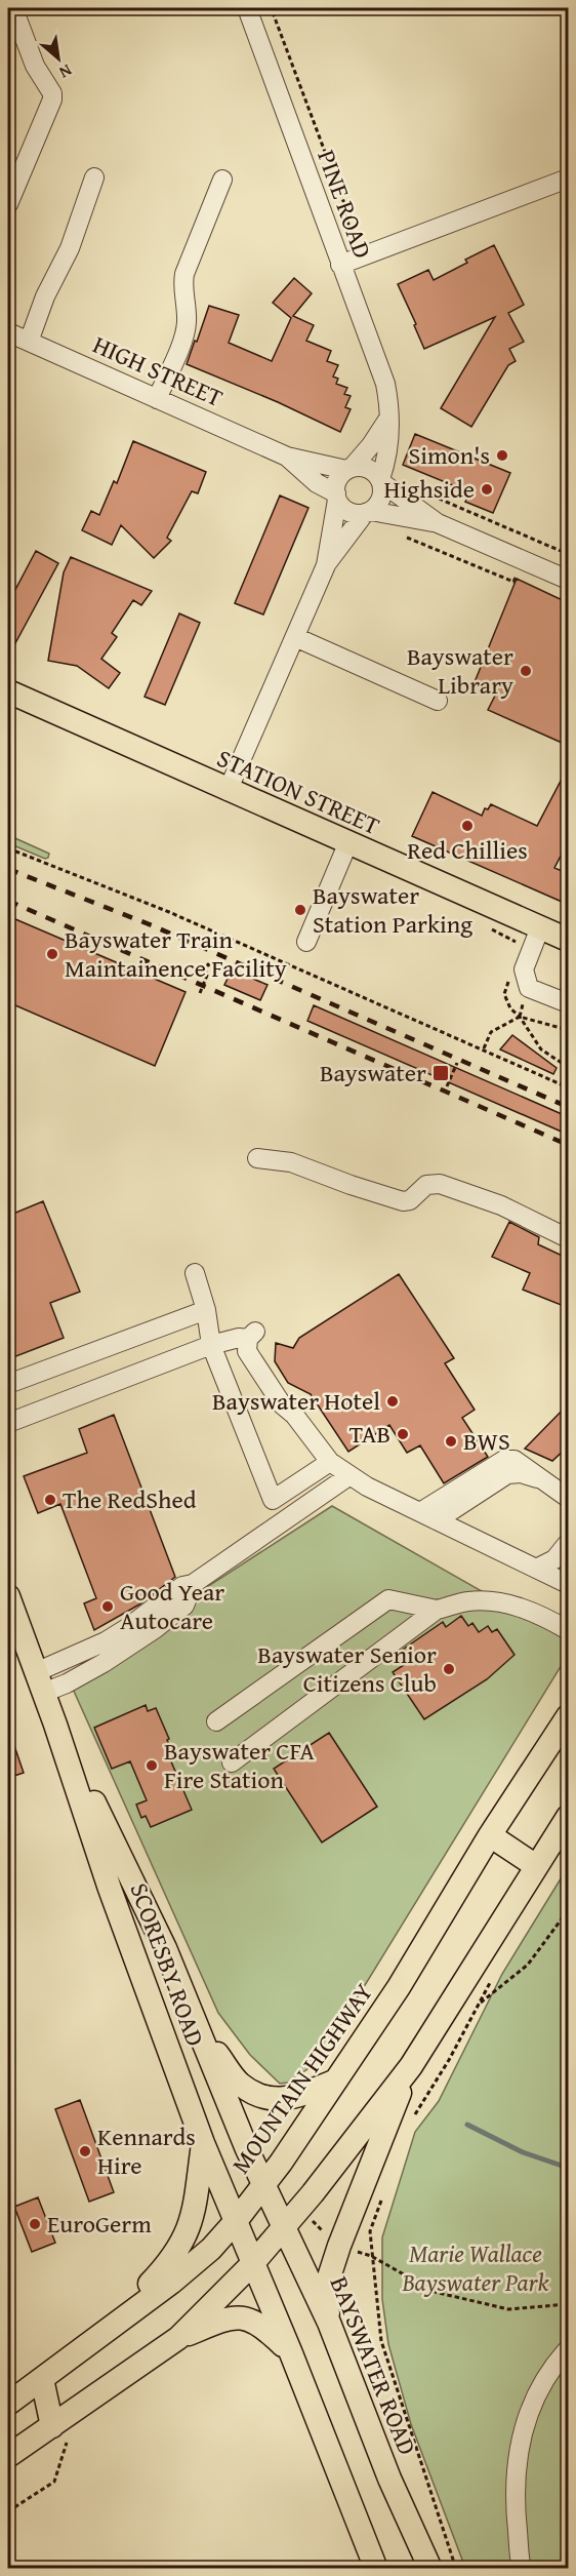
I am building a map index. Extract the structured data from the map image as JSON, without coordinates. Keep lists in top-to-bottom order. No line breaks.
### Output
{"streets":{"main road":["STATION STREET","SCORESBY ROAD","MOUNTAIN HIGHWAY","BAYSWATER ROAD"],"street":["PINE ROAD","HIGH STREET"]},"crossings":[["PINE ROAD","HIGH STREET"],["SCORESBY ROAD","MOUNTAIN HIGHWAY"],["SCORESBY ROAD","BAYSWATER ROAD"],["MOUNTAIN HIGHWAY","BAYSWATER ROAD"]],"parks":["Marie Wallace Bayswater Park"],"places":{"other":["Simon's","Highside","Bayswater Library","Red Chillies","Bayswater Station Parking","Bayswater Train Maintainence Facility","Bayswater Hotel","TAB","BWS","The RedShed","Good Year Autocare","Bayswater Senior Citizens Club","Bayswater CFA Fire Station","Kennards Hire","EuroGerm"],"transit":["Bayswater"]},"north":"bottom right"}
